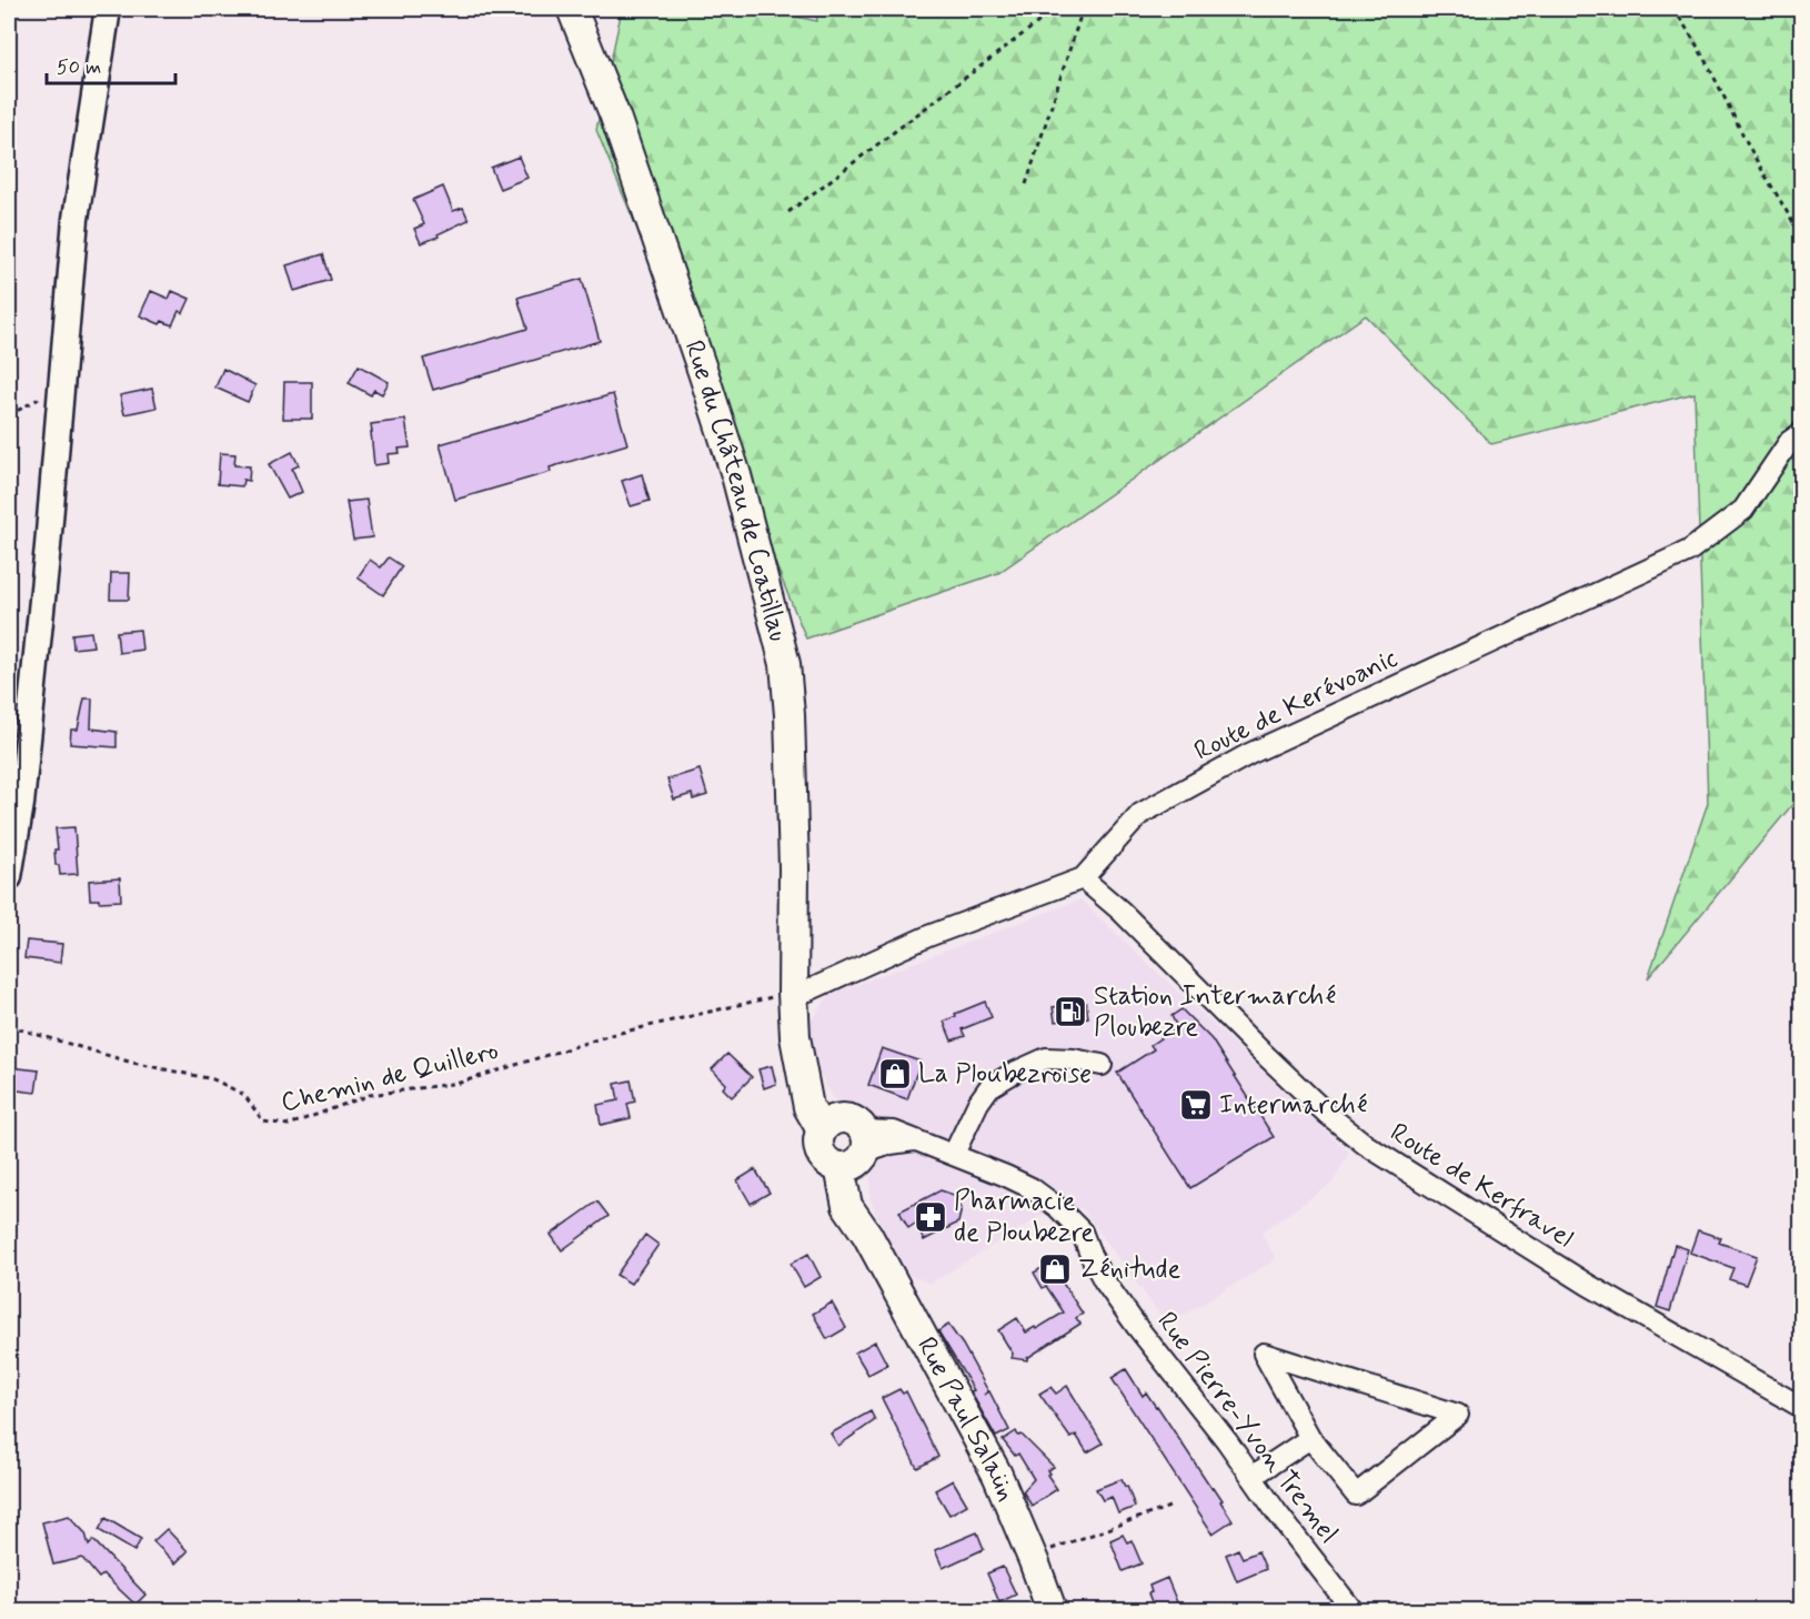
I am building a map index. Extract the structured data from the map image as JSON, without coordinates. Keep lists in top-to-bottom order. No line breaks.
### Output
{"streets":{"main road":["Rue du Château de Coatillau","Rue Paul Salaün"],"street":["Route de Kerévoanic","Route de Kerfravel","Rue Pierre-Yvon Tremel"],"path":["Chemin de Quillero"]},"crossings":[["Rue du Château de Coatillau","Route de Kerévoanic"],["Rue du Château de Coatillau","Chemin de Quillero"],["Route de Kerévoanic","Chemin de Quillero"],["Route de Kerévoanic","Route de Kerfravel"],["Rue Paul Salaün","Rue Pierre-Yvon Tremel"]],"places":{"fuel station":["Station Intermarché Ploubezre"],"shop":["La Ploubezroise","Zénitude"],"supermarket":["Intermarché"],"pharmacy":["Pharmacie de Ploubezre"]},"scale_bar":"50 m"}
